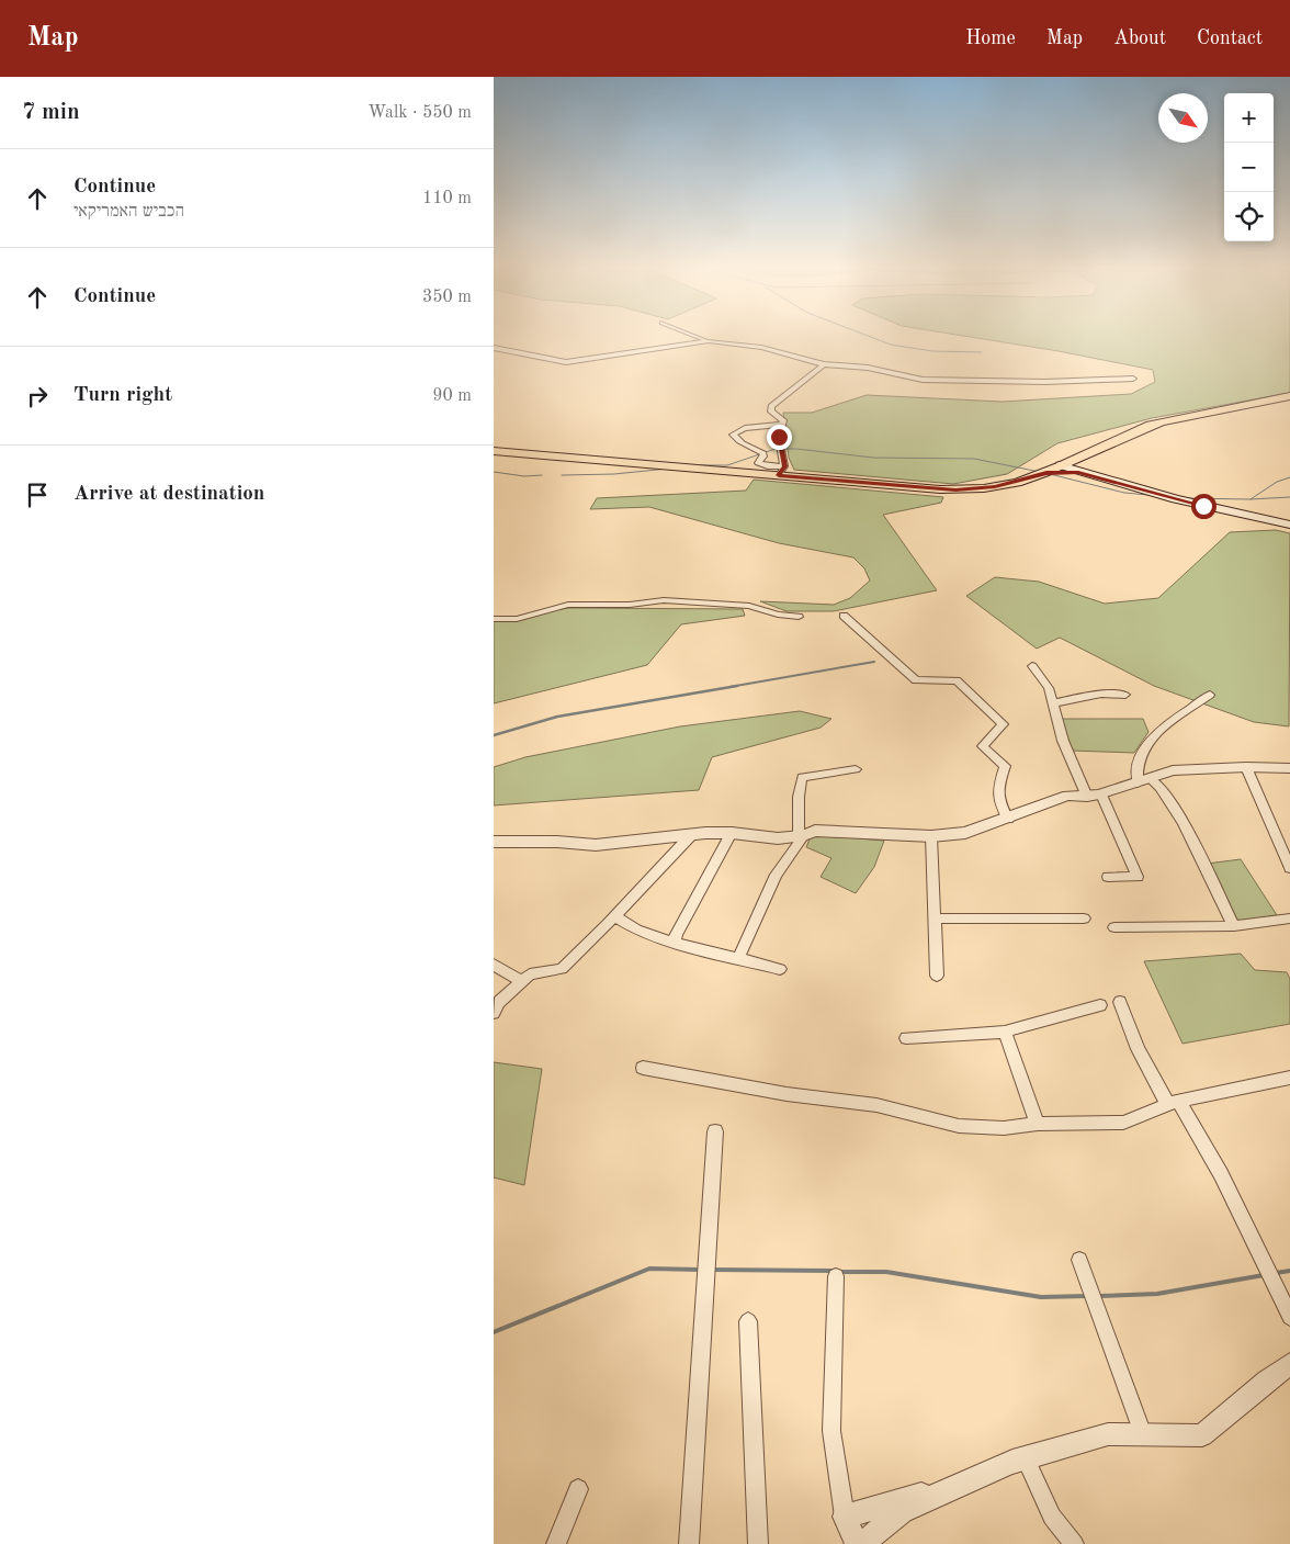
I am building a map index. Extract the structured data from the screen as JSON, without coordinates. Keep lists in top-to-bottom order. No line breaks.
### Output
{"north":"bottom right","page":{"header":"Map","nav":["Home","Map","About","Contact"],"heading":["7 min","Walk · 550 m"],"map_buttons":["+","−"],"list":[["Continue","הכביש האמריקאי","110 m"],["Continue","350 m"],["Turn right","90 m"],"Arrive at destination"]}}
